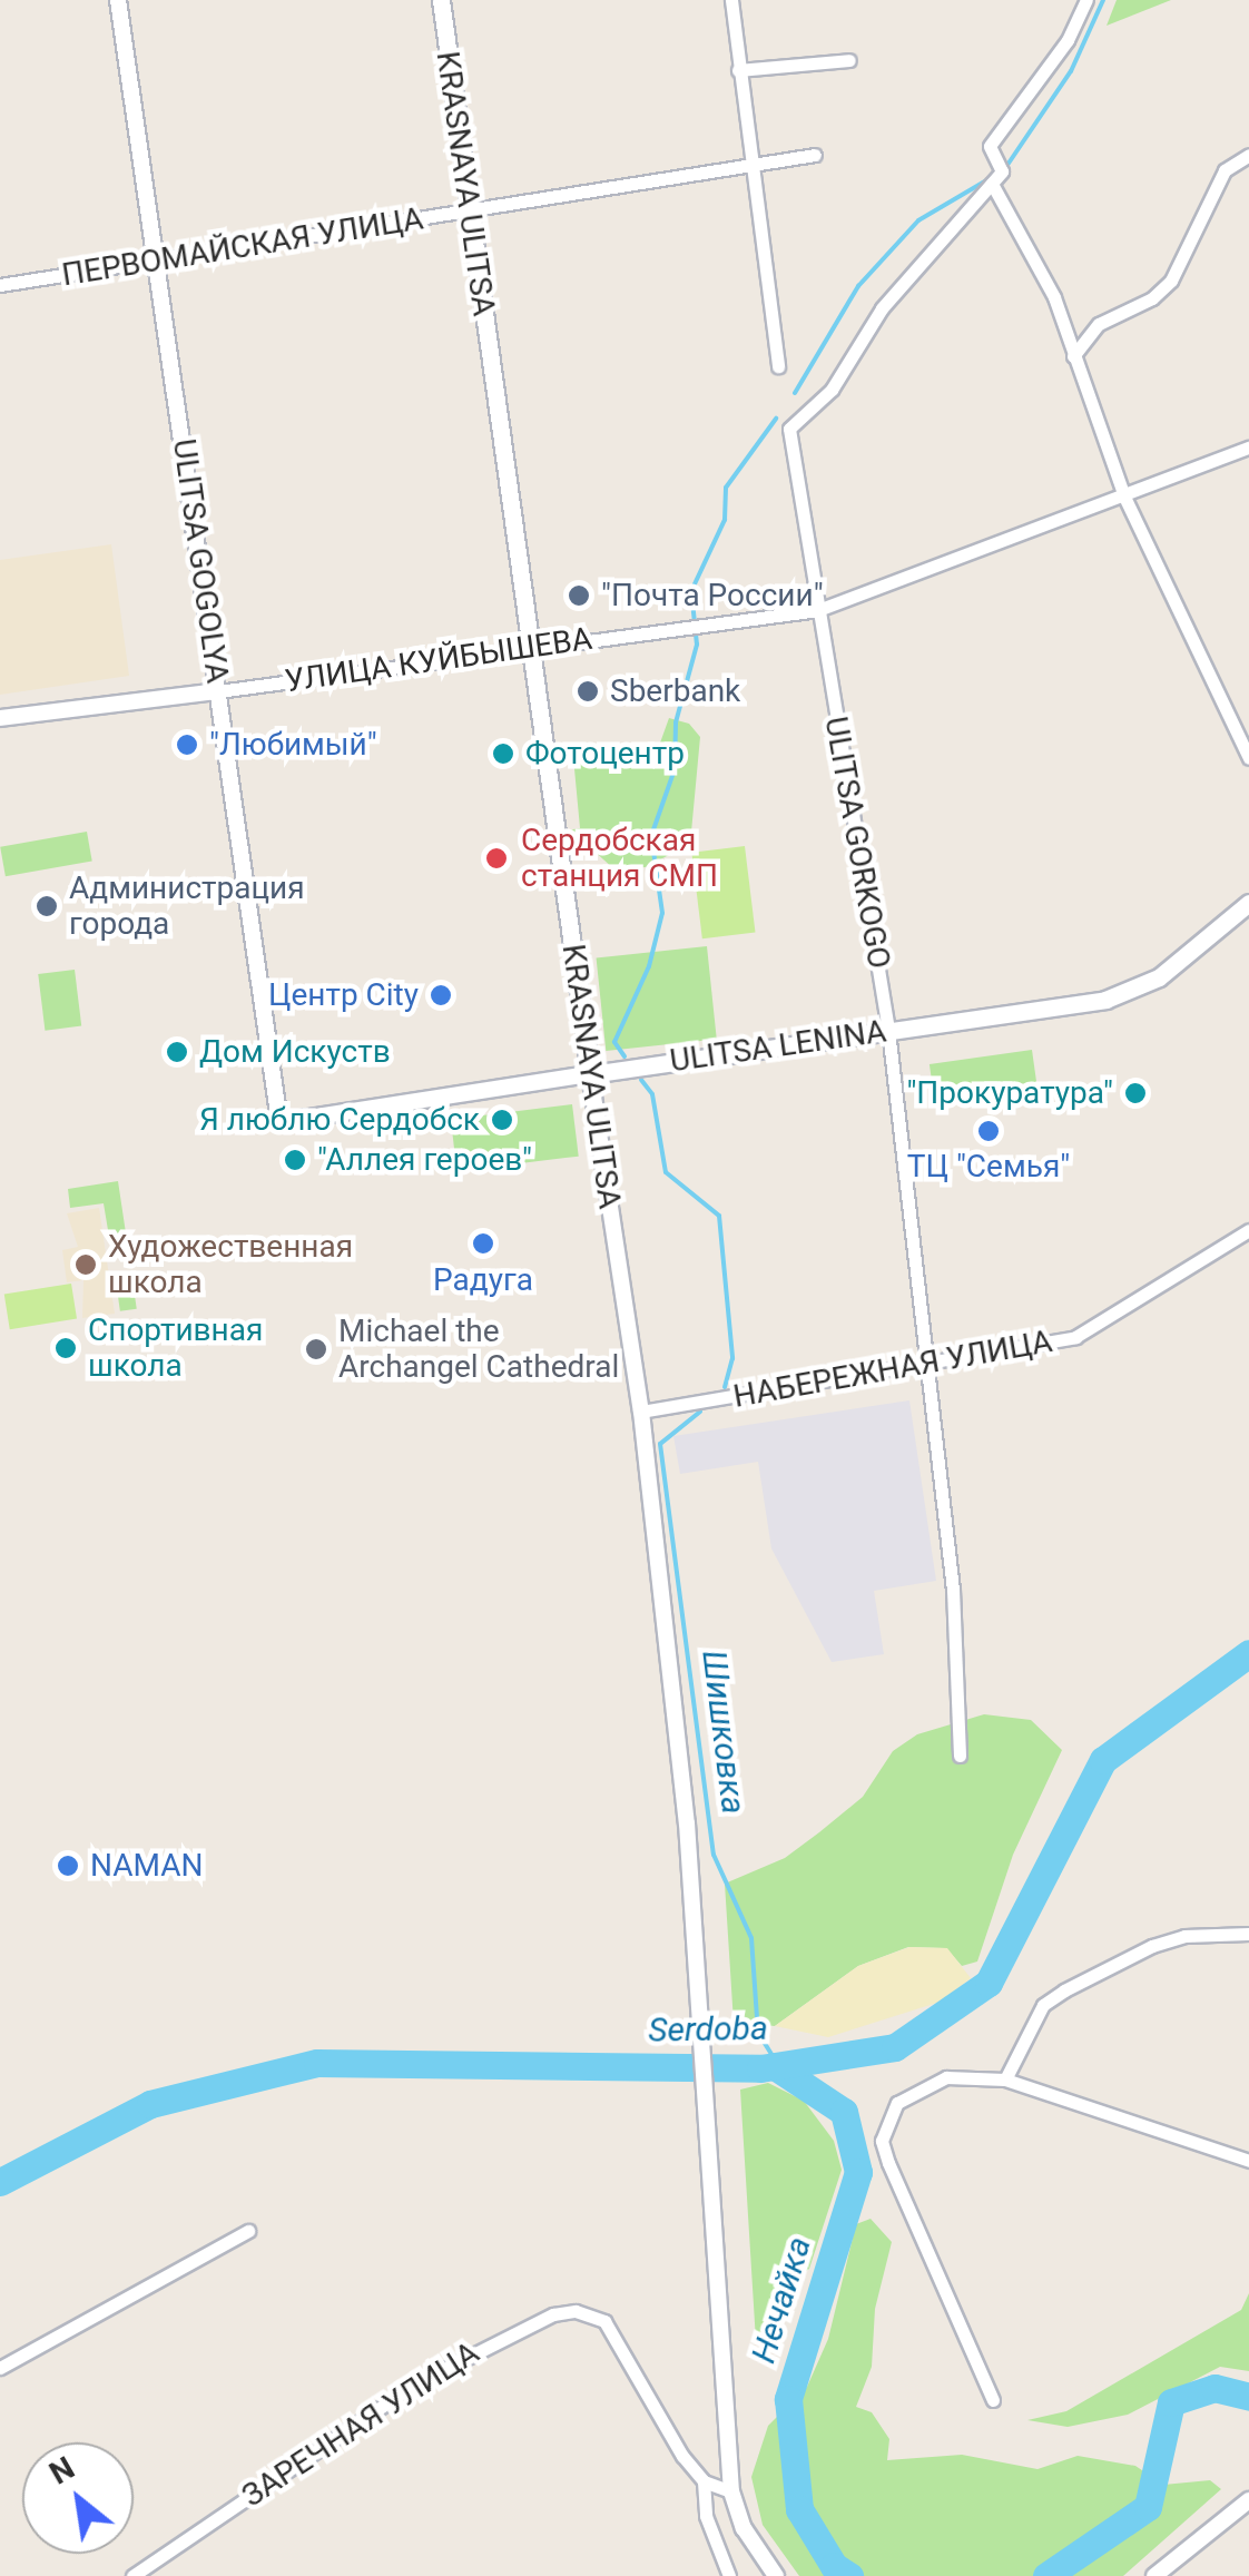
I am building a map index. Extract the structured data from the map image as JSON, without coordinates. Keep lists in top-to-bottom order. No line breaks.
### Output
{"streets":{"main road":["KRASNAYA ULITSA","ULITSA LENINA"],"street":["ПЕРВОМАЙСКАЯ УЛИЦА","ULITSA GOGOLYA","УЛИЦА КУЙБЫШЕВА","ULITSA GORKOGO","НАБЕРЕЖНАЯ УЛИЦА","ЗАРЕЧНАЯ УЛИЦА"]},"crossings":[["KRASNAYA ULITSA","ПЕРВОМАЙСКАЯ УЛИЦА"],["KRASNAYA ULITSA","УЛИЦА КУЙБЫШЕВА"],["KRASNAYA ULITSA","ULITSA LENINA"],["KRASNAYA ULITSA","НАБЕРЕЖНАЯ УЛИЦА"],["ПЕРВОМАЙСКАЯ УЛИЦА","ULITSA GOGOLYA"],["ULITSA GOGOLYA","УЛИЦА КУЙБЫШЕВА"],["ULITSA GOGOLYA","ULITSA LENINA"],["УЛИЦА КУЙБЫШЕВА","ULITSA GORKOGO"],["ULITSA GORKOGO","ULITSA LENINA"],["ULITSA GORKOGO","НАБЕРЕЖНАЯ УЛИЦА"]],"water":["Шишковка","Serdoba","Нечайка"],"places":["\"Почта России\"","Sberbank","\"Любимый\"","Фотоцентр","Сердобская станция СМП","Администрация города","Центр City","Дом Искуств","\"Прокуратура\"","Я люблю Сердобск","ТЦ \"Семья\"","\"Аллея героев\"","Радуга","Художественная школа","Спортивная школа","Michael the Archangel Cathedral","NAMAN"],"north":"top left"}
